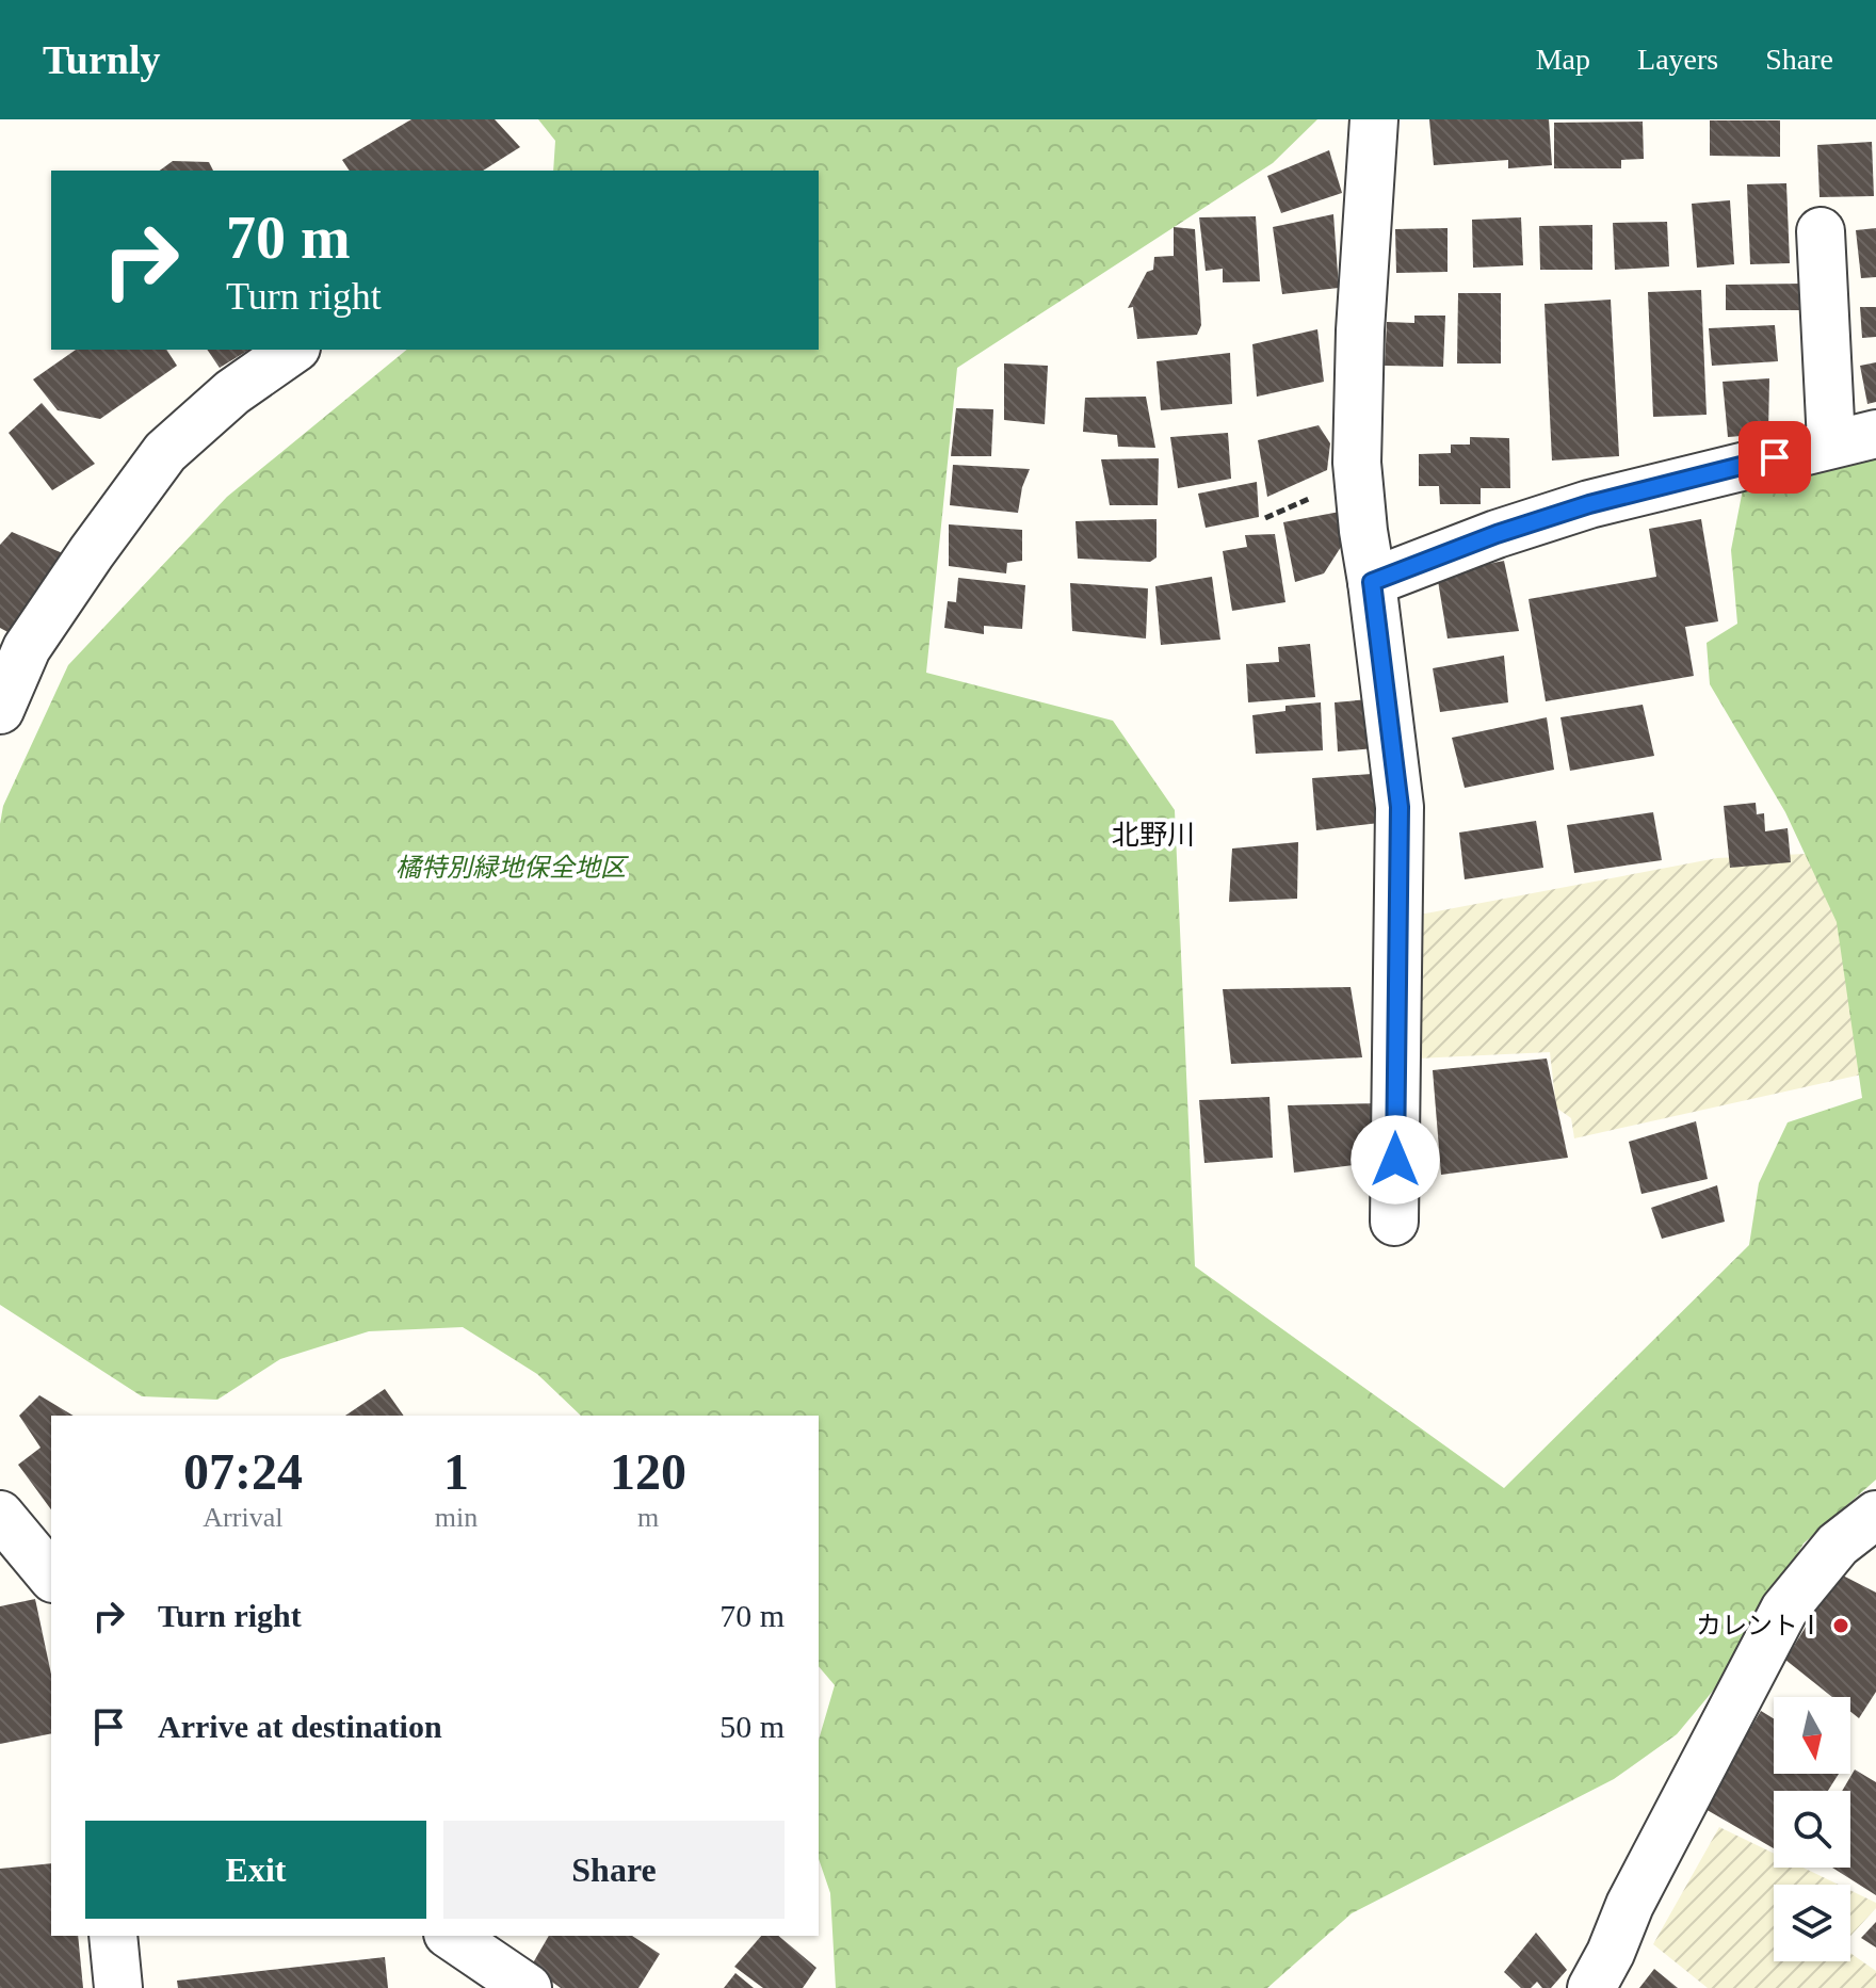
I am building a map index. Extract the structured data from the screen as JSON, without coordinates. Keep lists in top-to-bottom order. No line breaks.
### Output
{"districts":["北野川"],"parks":["橘特別緑地保全地区"],"places":["カレントⅠ"],"north":"bottom","page":{"header":"Turnly","nav":["Map","Layers","Share"],"turn":["70 m","Turn right"],"eta":["07:24","Arrival","1","min","120","m"],"list":[{"name":"Turn right","value":"70 m"},{"name":"Arrive at destination","value":"50 m"}],"buttons":["Exit","Share"]}}
